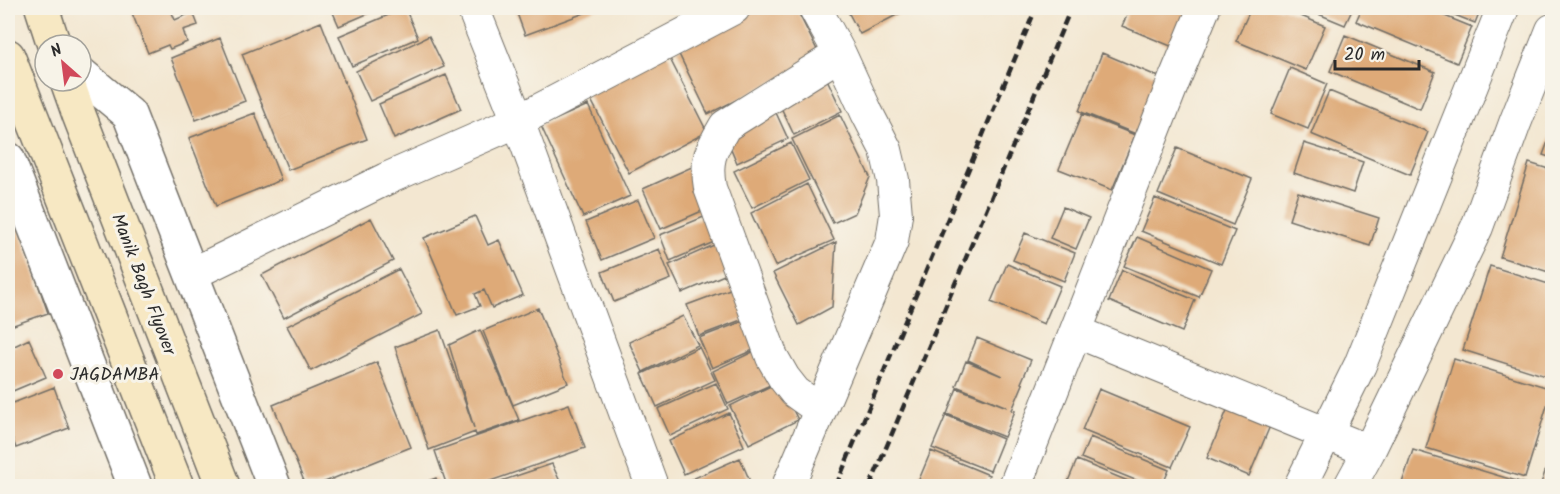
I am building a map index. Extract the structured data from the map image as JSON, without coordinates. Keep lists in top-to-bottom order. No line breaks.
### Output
{"streets":{"main road":["Manik Bagh Flyover"]},"places":["JAGDAMBA"],"scale_bar":"20 m","north":"top left"}
